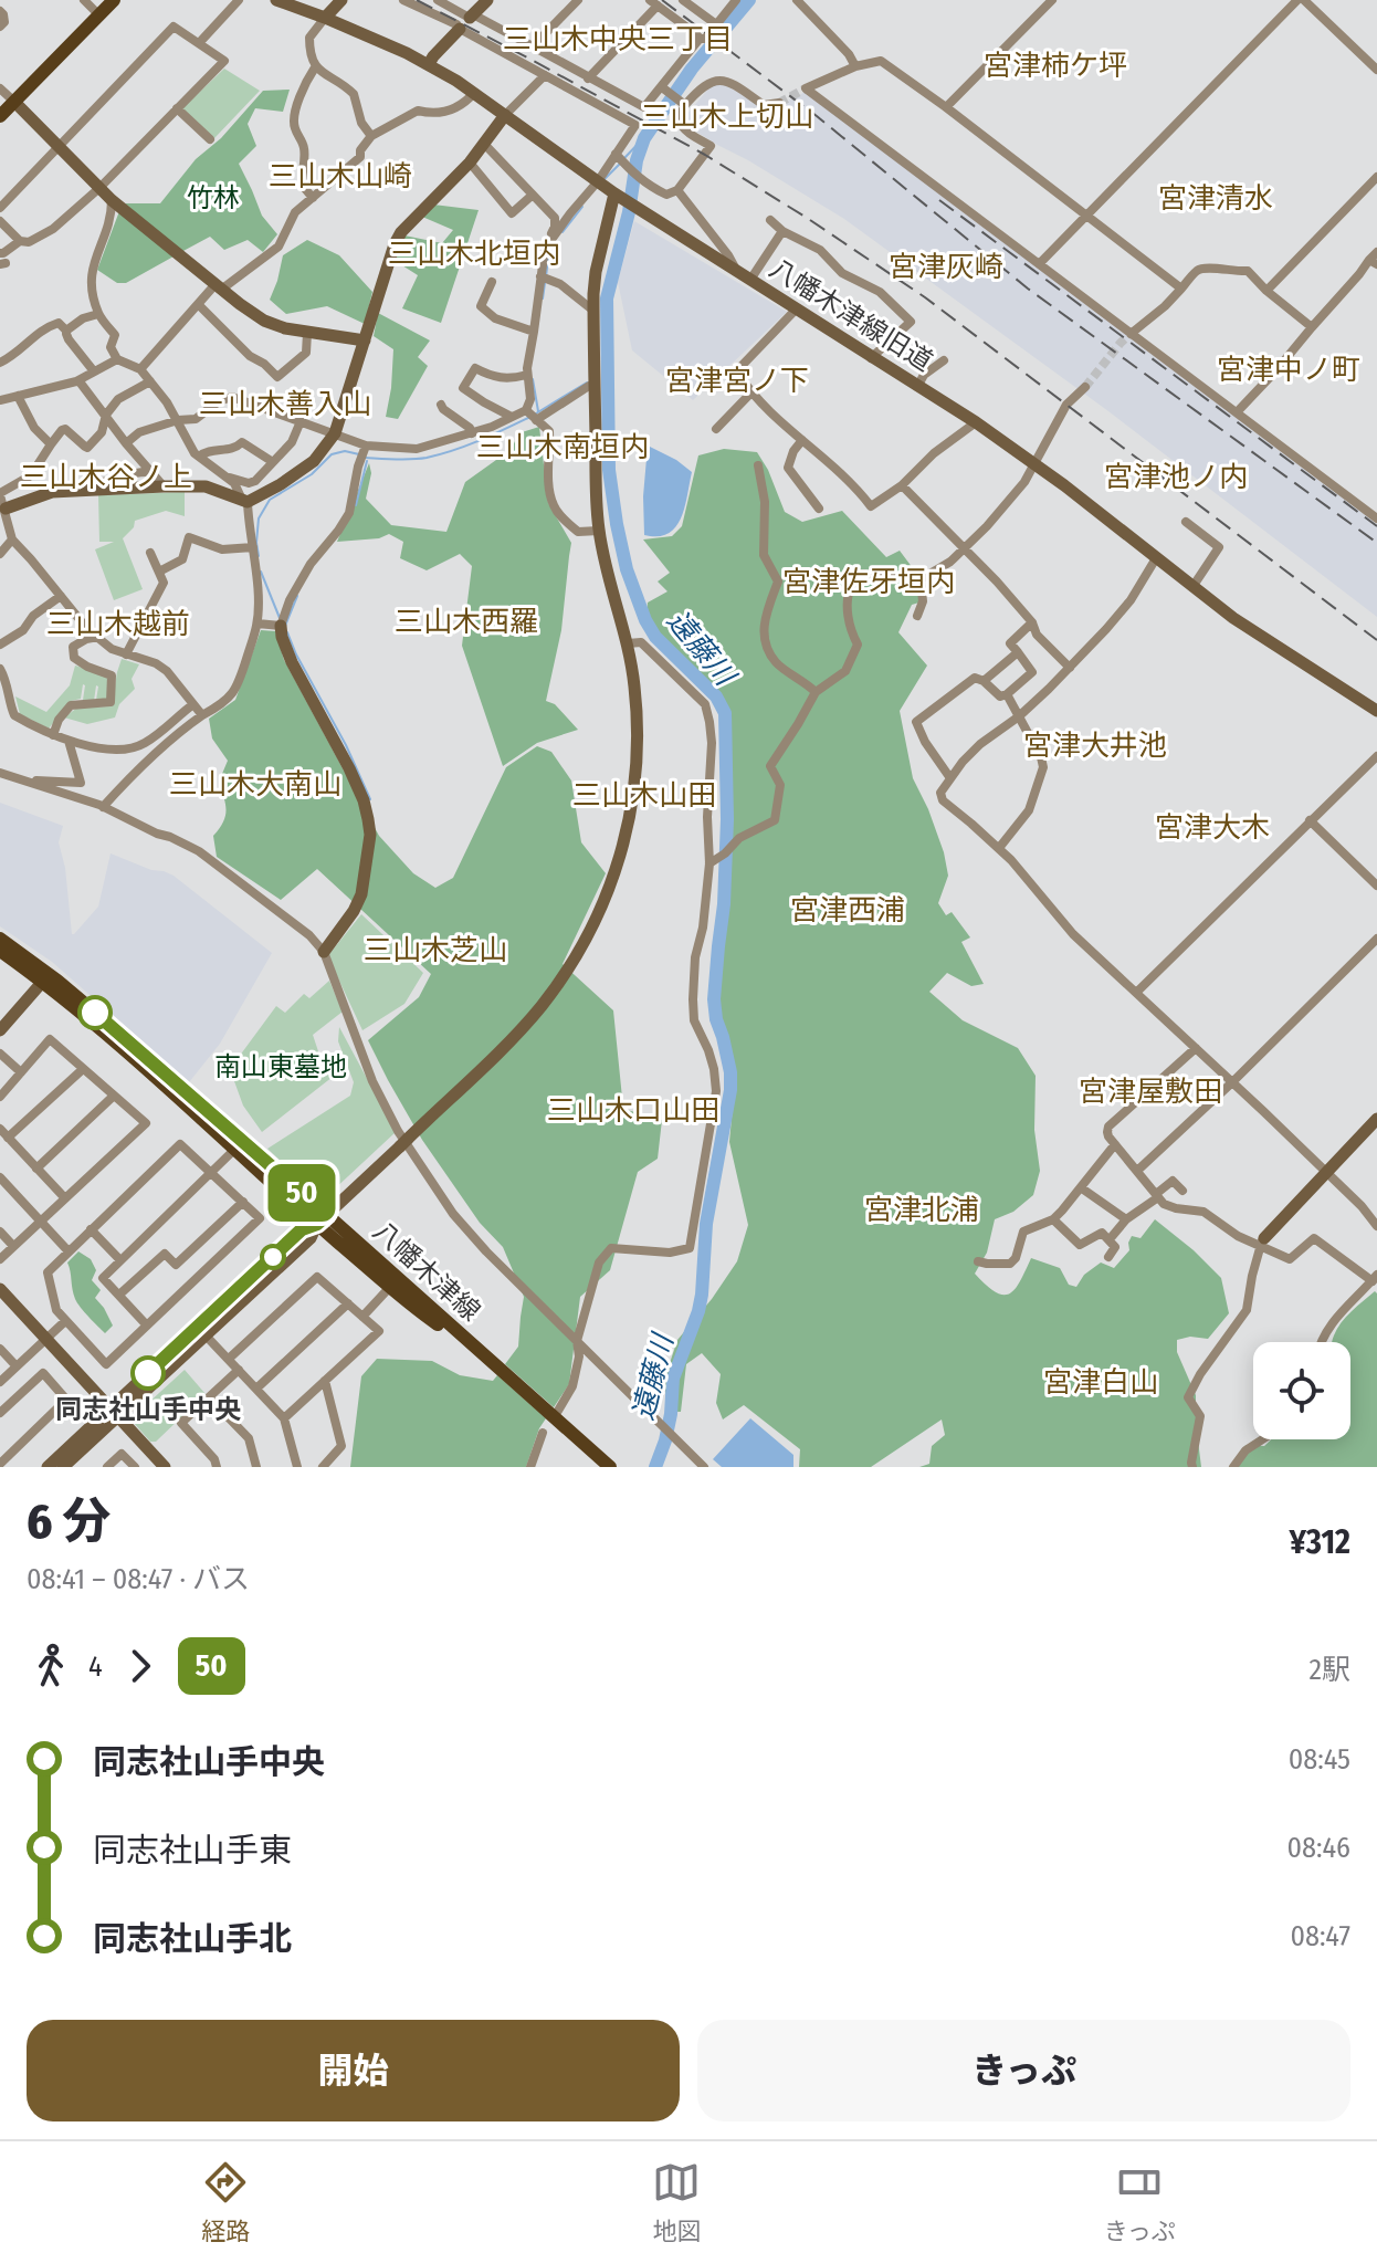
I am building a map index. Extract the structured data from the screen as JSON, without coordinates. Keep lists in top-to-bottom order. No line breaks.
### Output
{"streets":{"main road":["八幡木津線"],"street":["八幡木津線旧道"]},"districts":["三山木中央三丁目","宮津柿ケ坪","三山木上切山","三山木山崎","宮津清水","三山木北垣内","宮津灰崎","宮津中ノ町","宮津宮ノ下","三山木善入山","三山木南垣内","三山木谷ノ上","宮津池ノ内","宮津佐牙垣内","三山木西羅","三山木越前","宮津大井池","三山木大南山","三山木山田","宮津大木","宮津西浦","三山木芝山","宮津屋敷田","三山木口山田","宮津北浦","宮津白山"],"water":["遠藤川"],"parks":["竹林","南山東墓地"],"places":["同志社山手中央"],"lines":["bus line 50"],"page":{"on_map":"50","heading":["6 分","08:41 – 08:47 · バス","¥312"],"legs":["4","50","2駅"],"list":[{"name":"同志社山手中央","value":"08:45"},{"name":"同志社山手東","value":"08:46"},{"name":"同志社山手北","value":"08:47"}],"buttons":["開始","きっぷ"],"tabs":["経路","地図","きっぷ"]}}
